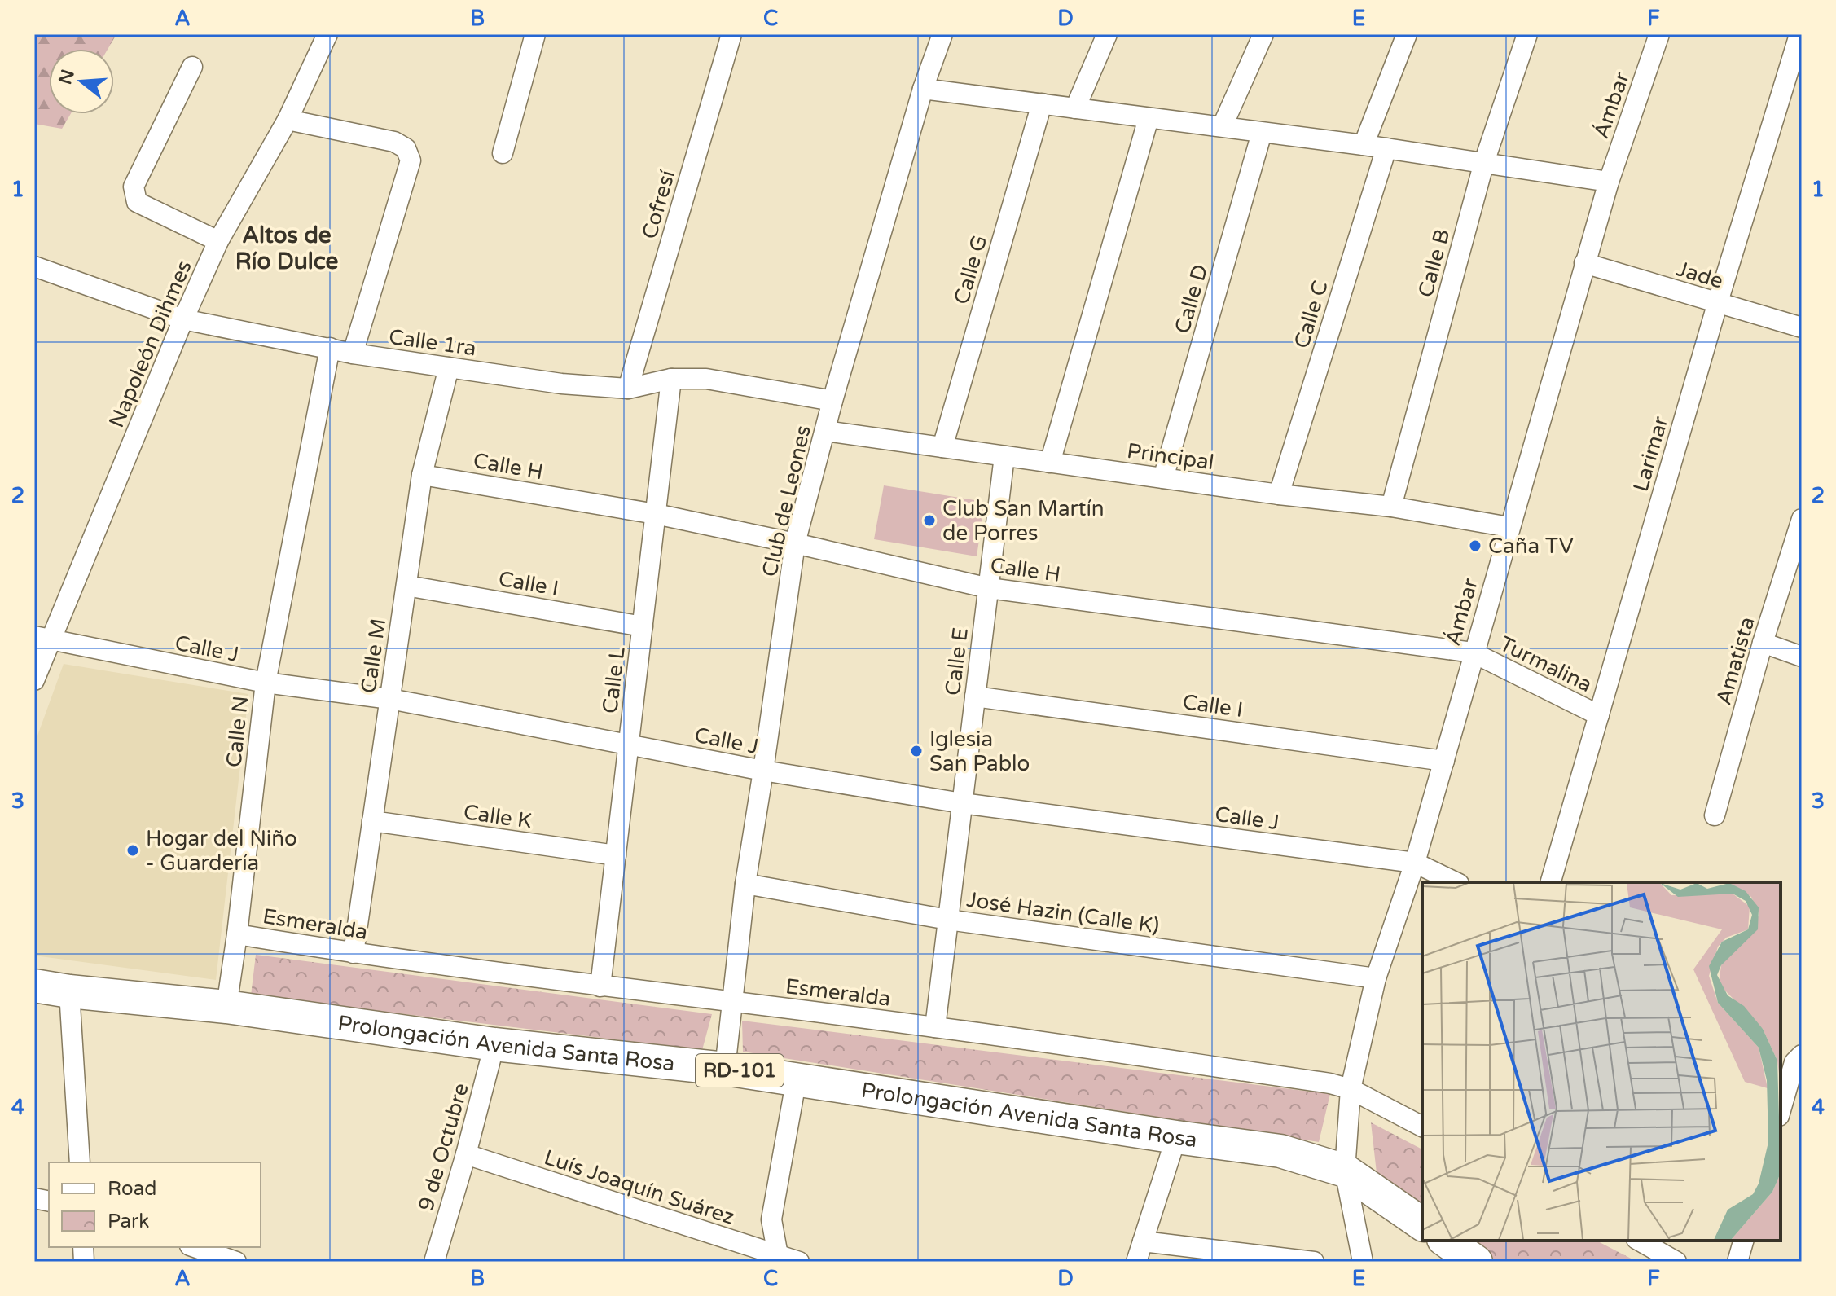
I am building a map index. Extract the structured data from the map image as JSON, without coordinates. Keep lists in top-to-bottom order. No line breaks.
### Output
{"streets":{"main road":["Prolongación Avenida Santa Rosa","RD-101"],"street":["Ámbar","Cofresí","Calle B","Calle G","Jade","Calle D","Calle C","Calle 1ra","Napoleón Dihmes","Larimar","Principal","Calle H","Club de Leones","Calle I","Calle J","Calle M","Amatista","Calle E","Turmalina","Calle L","Calle N","Calle K","José Hazin (Calle K)","Esmeralda","9 de Octubre","Luís Joaquín Suárez"]},"crossings":[["Ámbar","Jade"],["Ámbar","Principal"],["Ámbar","Calle H"],["Ámbar","Calle I"],["Ámbar","Calle J"],["Ámbar","Turmalina"],["Ámbar","José Hazin (Calle K)"],["Ámbar","Esmeralda"],["Ámbar","Prolongación Avenida Santa Rosa"],["Cofresí","Calle 1ra"],["Calle B","Principal"],["Calle G","Principal"],["Jade","Larimar"],["Calle D","Principal"],["Calle C","Principal"],["Calle 1ra","Napoleón Dihmes"],["Calle 1ra","Club de Leones"],["Calle 1ra","Calle M"],["Calle 1ra","Calle L"],["Calle 1ra","Calle N"],["Napoleón Dihmes","Calle J"],["Larimar","Turmalina"],["Principal","Club de Leones"],["Principal","Calle E"],["Calle H","Club de Leones"],["Calle H","Calle M"],["Calle H","Calle E"],["Calle H","Turmalina"],["Calle H","Calle L"],["Club de Leones","Calle J"],["Club de Leones","José Hazin (Calle K)"],["Club de Leones","Esmeralda"],["Club de Leones","Prolongación Avenida Santa Rosa"],["Calle I","Calle M"],["Calle I","Calle E"],["Calle I","Calle L"],["Calle J","Calle M"],["Calle J","Calle E"],["Calle J","Calle L"],["Calle J","Calle N"],["Calle M","Calle K"],["Calle M","Esmeralda"],["Calle E","José Hazin (Calle K)"],["Calle E","Esmeralda"],["Calle L","Calle K"],["Calle L","Esmeralda"],["Calle N","Esmeralda"],["Calle N","Prolongación Avenida Santa Rosa"],["Prolongación Avenida Santa Rosa","9 de Octubre"],["9 de Octubre","Luís Joaquín Suárez"]],"districts":["Altos de Río Dulce"],"places":["Club San Martín de Porres","Caña TV","Iglesia San Pablo","Hogar del Niño - Guardería"],"legend":["Road","Park"],"north":"left","grid":{"columns":["A","B","C","D","E","F"],"rows":["1","2","3","4"]}}
